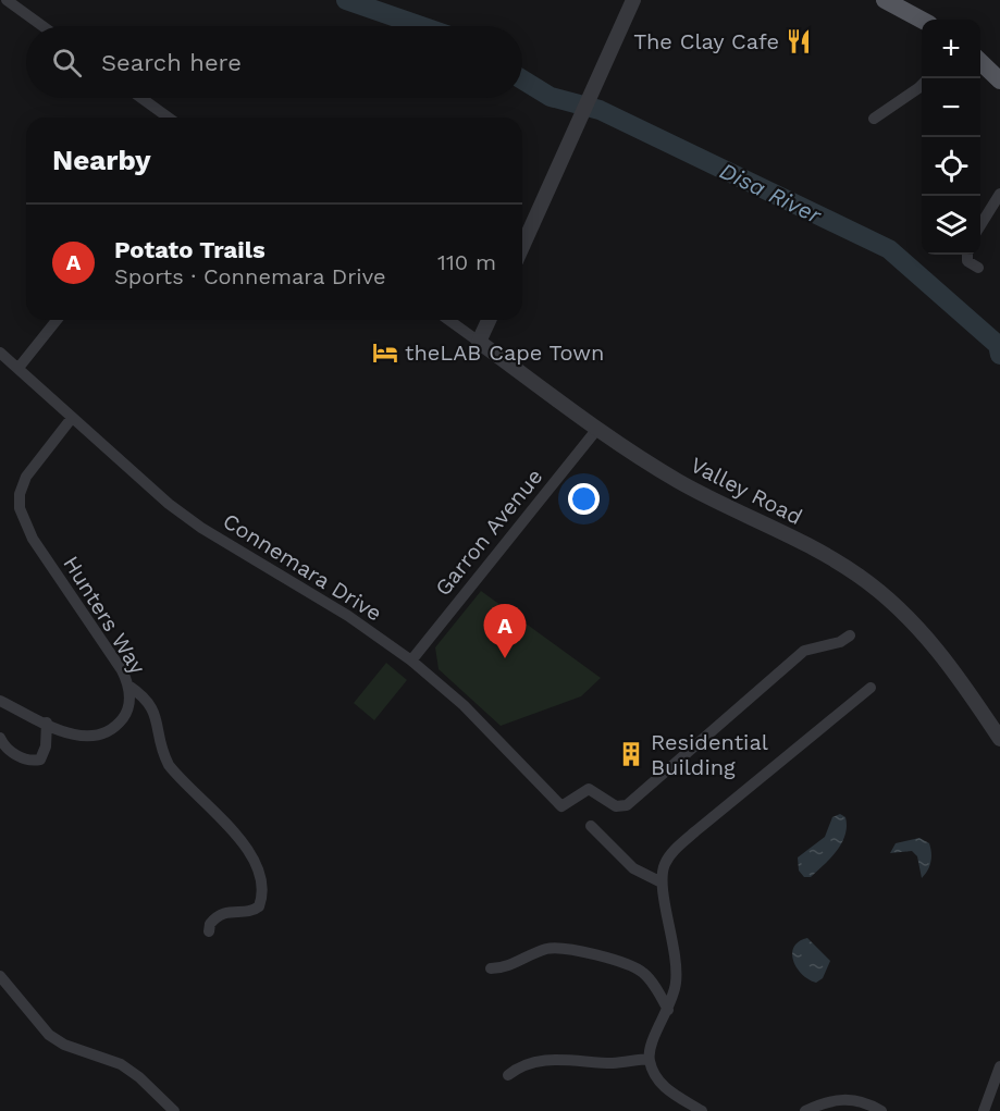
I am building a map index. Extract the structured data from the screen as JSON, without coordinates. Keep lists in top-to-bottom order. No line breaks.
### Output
{"streets":{"street":["Valley Road","Garron Avenue","Connemara Drive","Hunters Way"]},"crossings":[["Valley Road","Garron Avenue"],["Garron Avenue","Connemara Drive"],["Connemara Drive","Hunters Way"]],"water":["Disa River"],"places":{"restaurant":["The Clay Cafe"],"hotel":["theLAB Cape Town"],"building":["Residential Building"]},"page":{"map_buttons":["+","−"],"search":"Search here","heading":"Nearby","list":[{"mark":"A","name":"Potato Trails","note":"Sports · Connemara Drive","value":"110 m"}],"pins":"A"}}
